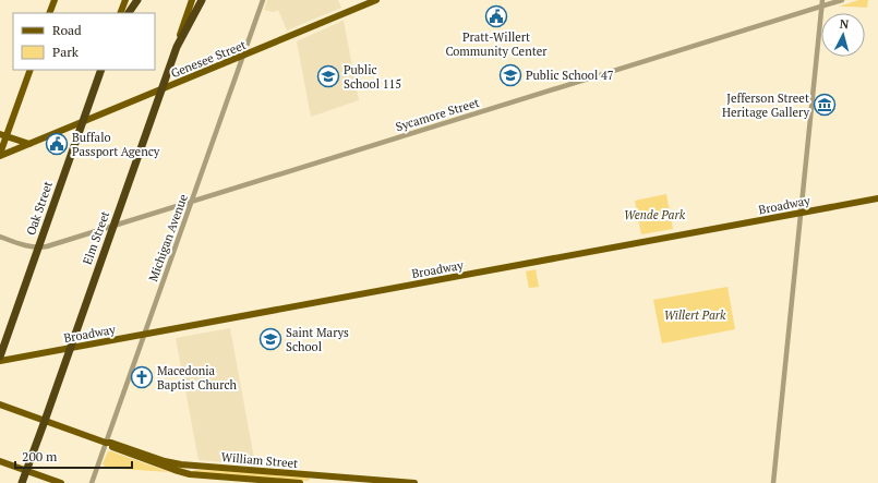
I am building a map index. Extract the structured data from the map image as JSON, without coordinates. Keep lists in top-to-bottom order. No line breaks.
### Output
{"streets":{"highway":["Oak Street","Elm Street"],"main road":["Genesee Street","Broadway","William Street"],"street":["Sycamore Street","Michigan Avenue"]},"crossings":[["Genesee Street","Oak Street"],["Genesee Street","Elm Street"],["Genesee Street","Michigan Avenue"],["Sycamore Street","Oak Street"],["Sycamore Street","Elm Street"],["Sycamore Street","Michigan Avenue"],["Broadway","Elm Street"],["Broadway","Michigan Avenue"],["Elm Street","William Street"],["Michigan Avenue","William Street"]],"parks":["Wende Park","Willert Park"],"places":{"public building":["Pratt-Willert Community Center","Buffalo Passport Agency"],"school or university":["Public School 47","Public School 115","Saint Marys School"],"museum":["Jefferson Street Heritage Gallery"],"church":["Macedonia Baptist Church"]},"legend":["Road","Park"],"scale_bar":"200 m","north":"top"}
